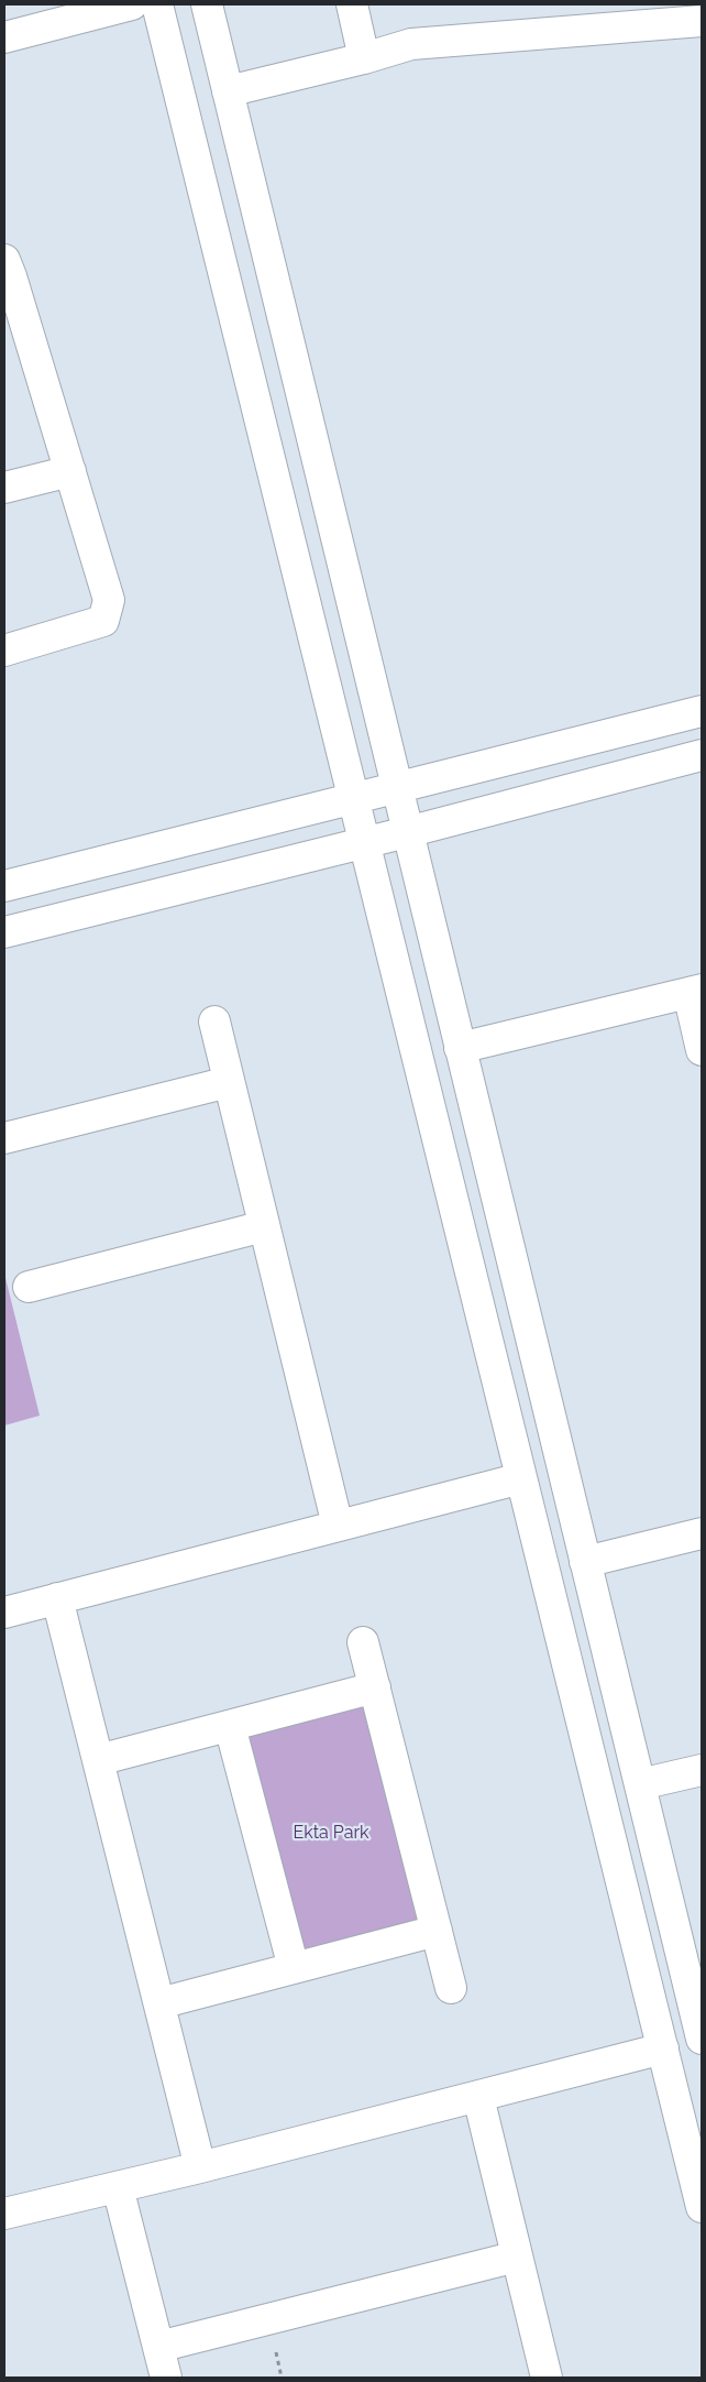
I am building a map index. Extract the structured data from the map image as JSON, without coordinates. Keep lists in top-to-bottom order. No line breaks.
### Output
{"parks":["Ekta Park"]}
